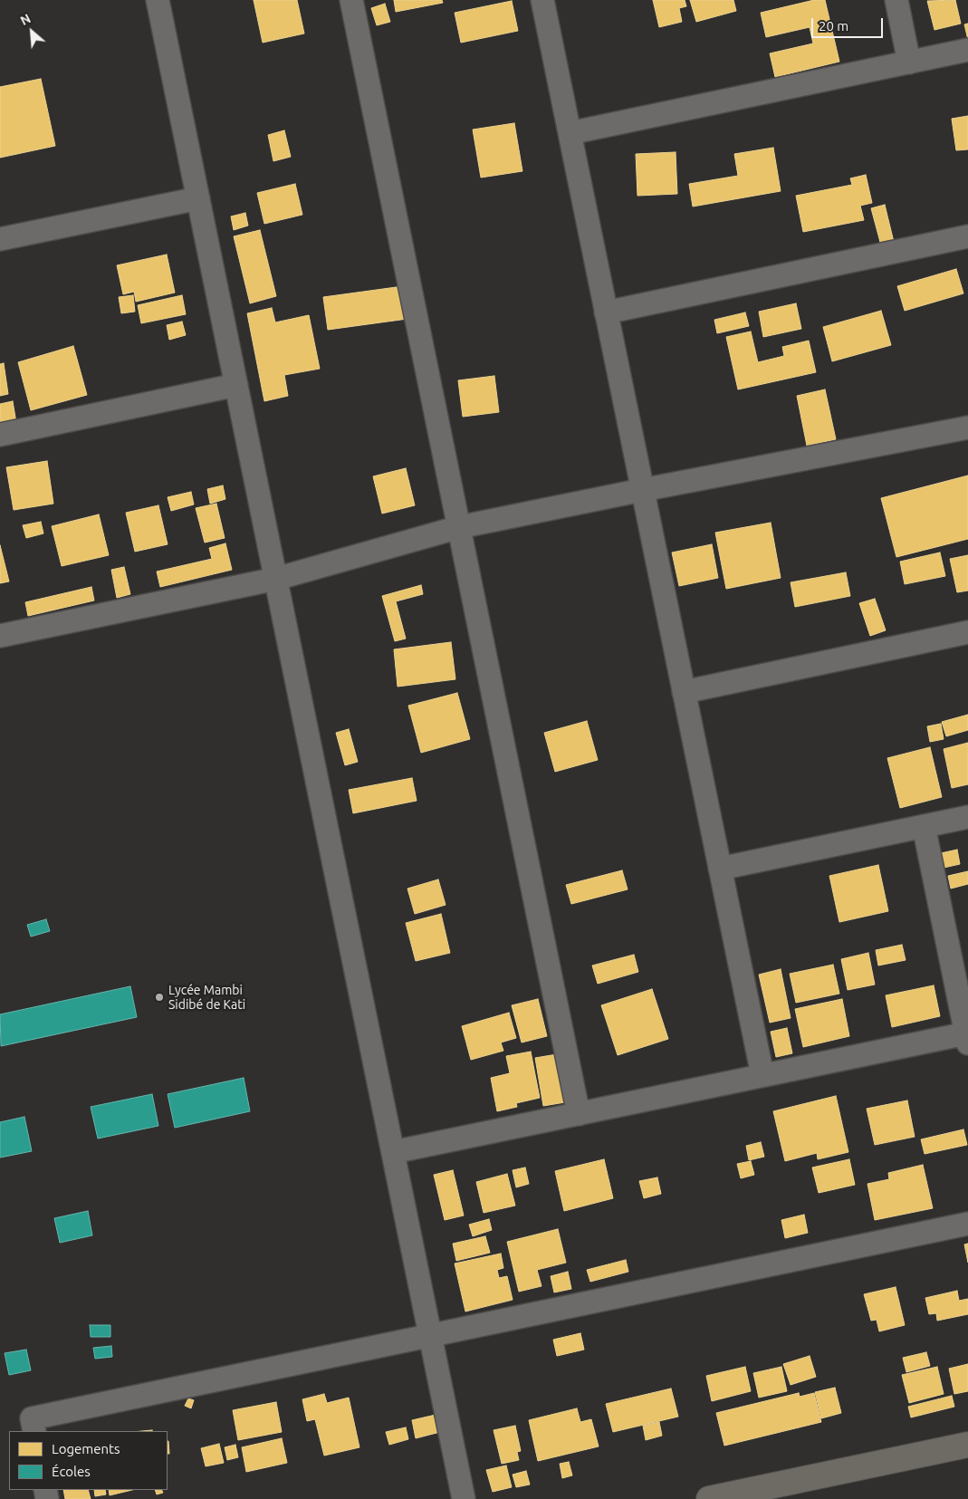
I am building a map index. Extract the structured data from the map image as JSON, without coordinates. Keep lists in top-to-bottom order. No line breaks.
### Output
{"places":["Lycée Mambi Sidibé de Kati"],"legend":["Logements","Écoles"],"scale_bar":"20 m","north":"top left"}
